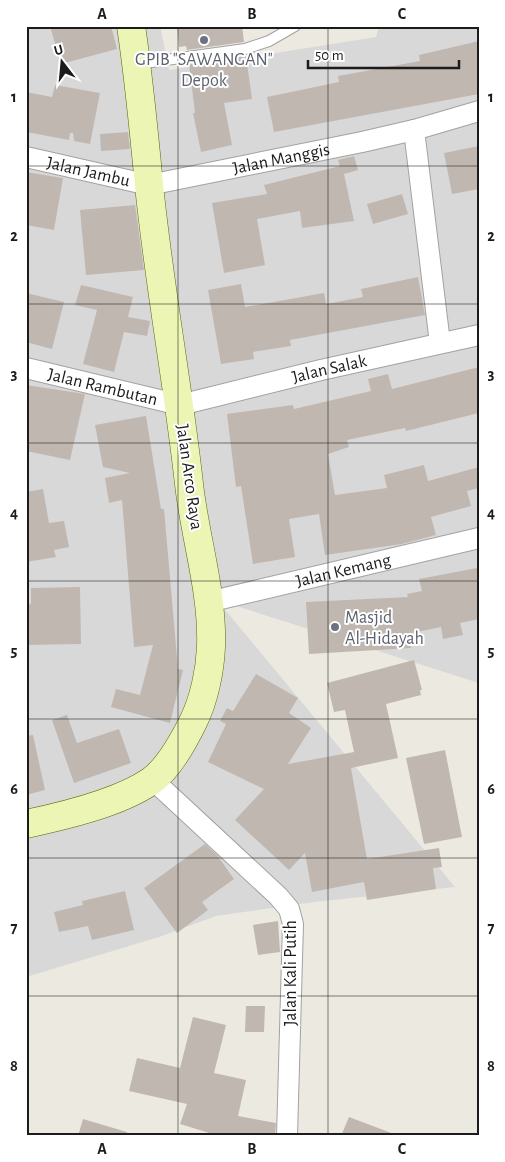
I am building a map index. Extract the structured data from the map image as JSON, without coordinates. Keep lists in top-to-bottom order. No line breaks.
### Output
{"streets":{"main road":["Jalan Arco Raya"],"street":["Jalan Manggis","Jalan Jambu","Jalan Salak","Jalan Rambutan","Jalan Kemang","Jalan Kali Putih"]},"crossings":[["Jalan Manggis","Jalan Jambu"],["Jalan Manggis","Jalan Arco Raya"],["Jalan Jambu","Jalan Arco Raya"],["Jalan Salak","Jalan Rambutan"],["Jalan Salak","Jalan Arco Raya"],["Jalan Rambutan","Jalan Arco Raya"],["Jalan Arco Raya","Jalan Kemang"],["Jalan Arco Raya","Jalan Kali Putih"]],"places":["GPIB \"SAWANGAN\" Depok","Masjid Al-Hidayah"],"scale_bar":"50 m","north":"top","grid":{"columns":["A","B","C"],"rows":["1","2","3","4","5","6","7","8"]}}
